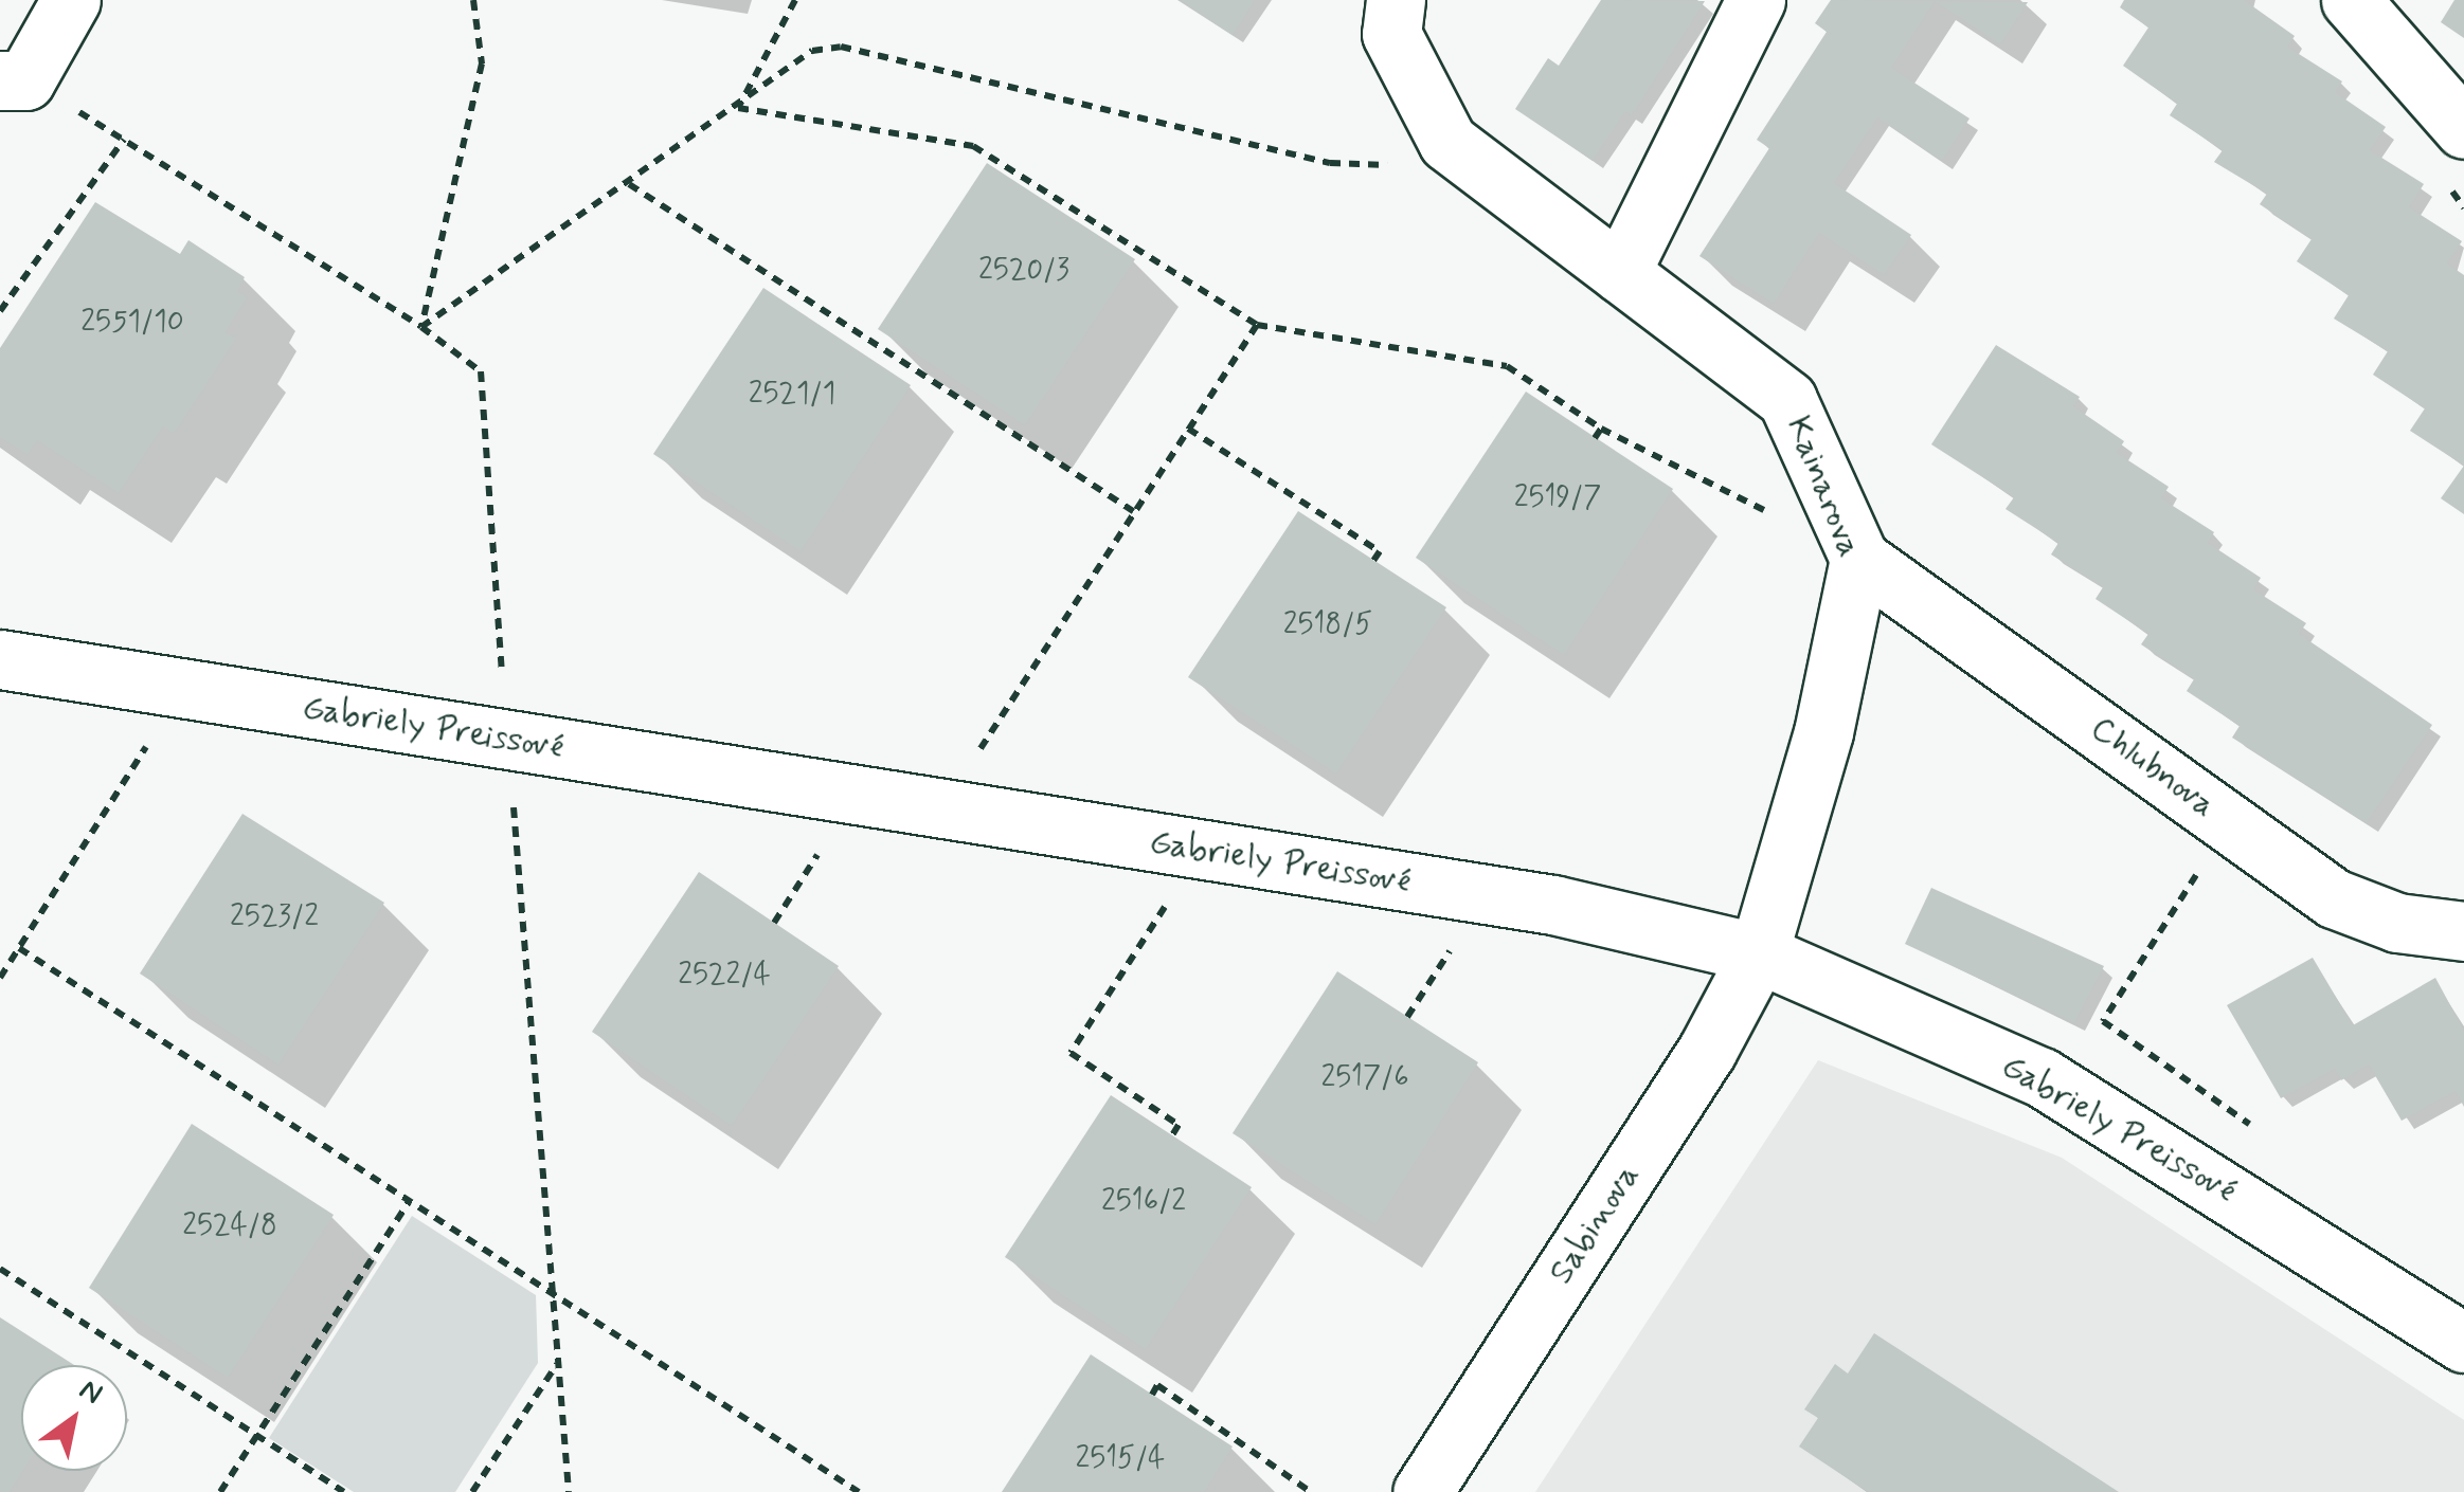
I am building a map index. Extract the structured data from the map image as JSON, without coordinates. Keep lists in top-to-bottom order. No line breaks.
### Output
{"streets":{"street":["Kainarova","Gabriely Preissové","Chlubnova","Sabinova"]},"crossings":[["Kainarova","Gabriely Preissové"],["Kainarova","Chlubnova"],["Kainarova","Sabinova"],["Gabriely Preissové","Sabinova"]],"house_numbers":["2520/3","2551/10","2521/1","2519/7","2518/5","2523/2","2522/4","2517/6","2516/2","2524/8","2515/4"],"north":"top right"}
